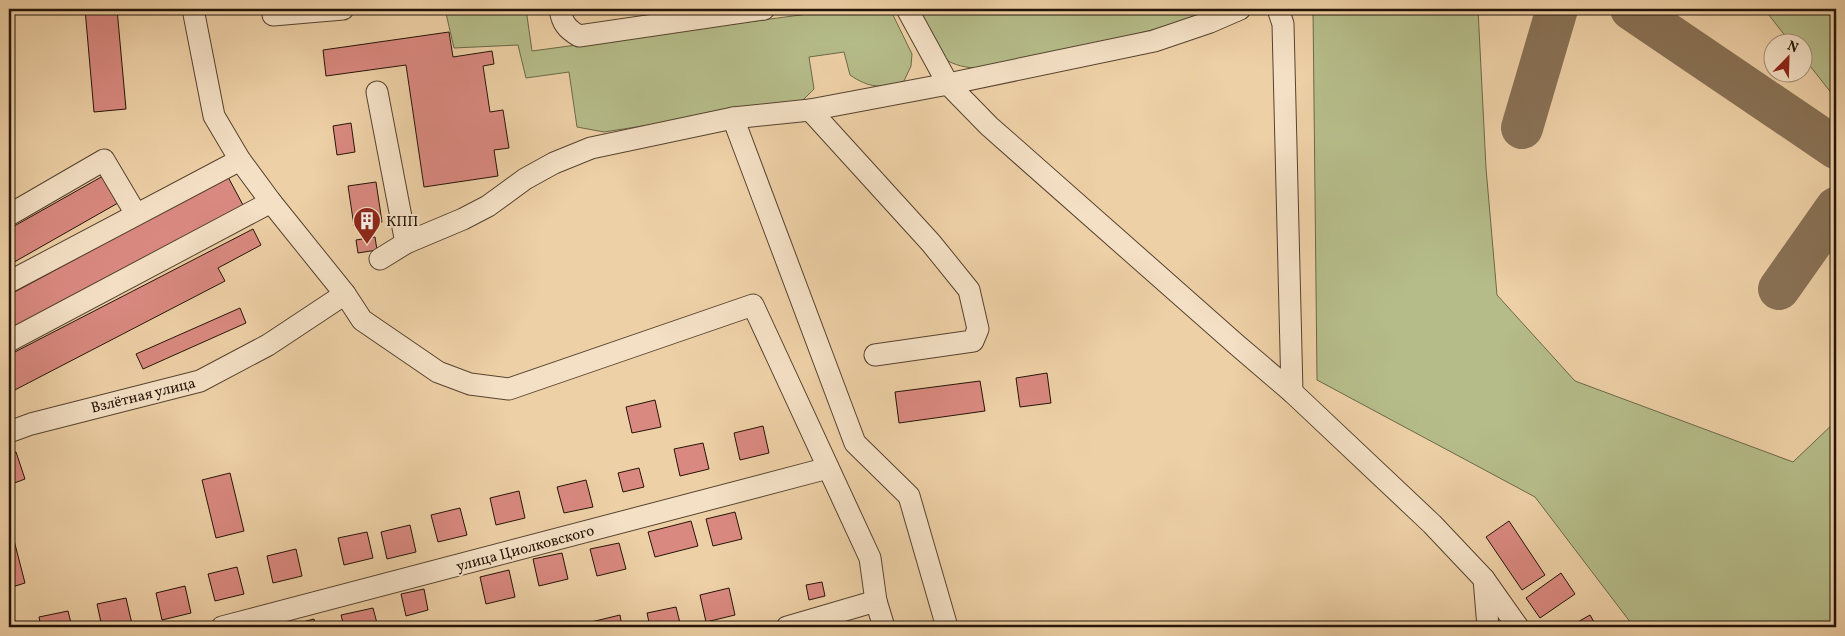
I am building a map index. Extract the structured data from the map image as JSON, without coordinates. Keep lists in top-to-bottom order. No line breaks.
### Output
{"streets":{"street":["Взлётная улица","улица Циолковского"]},"places":{"building":["КПП"]},"north":"top right"}
